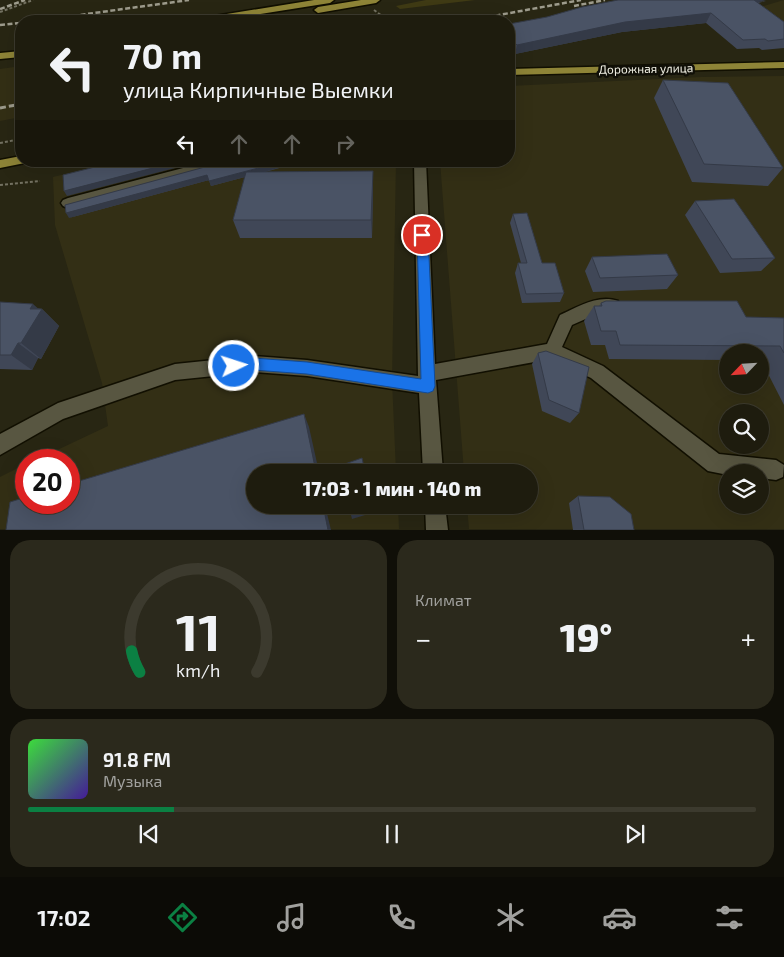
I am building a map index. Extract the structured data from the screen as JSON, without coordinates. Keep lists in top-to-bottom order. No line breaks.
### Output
{"streets":{"main road":["Дорожная улица"]},"north":"bottom left","page":{"turn":["70 m","улица Кирпичные Выемки"],"limit":"20","trip":"17:03 · 1 мин · 140 m","tile":"Климат","heat":["−","19°","+"],"song":["91.8 FM","Музыка"],"tabs":"17:02","gauge":["11","km/h"]}}
